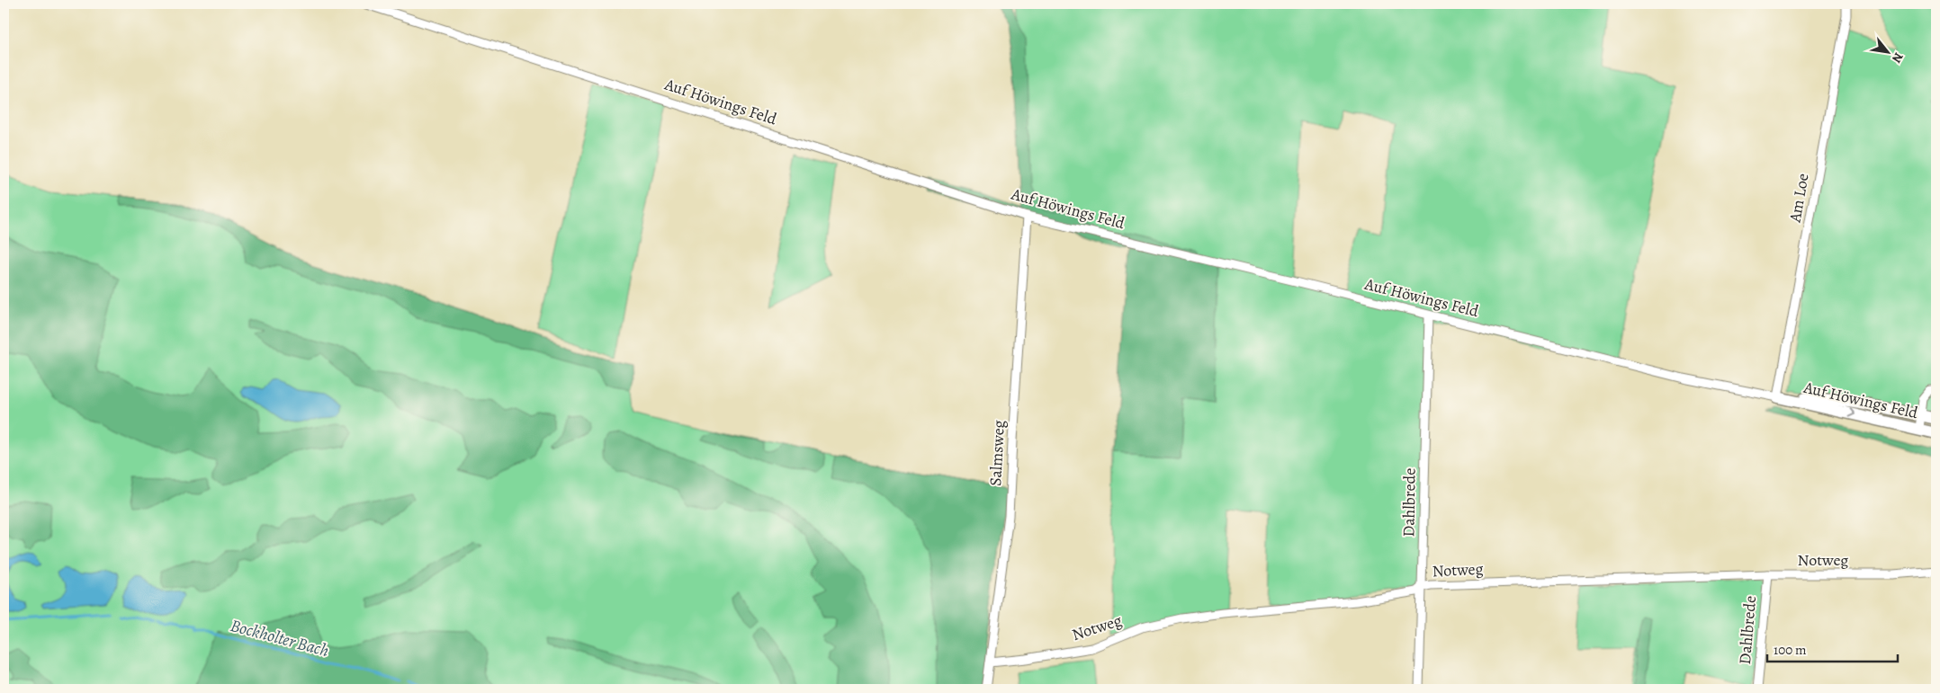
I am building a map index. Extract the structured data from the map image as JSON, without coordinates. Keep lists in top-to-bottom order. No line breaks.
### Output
{"streets":{"main road":["Auf Höwings Feld"],"street":["Am Loe","Salmsweg","Dahlbrede","Notweg"]},"crossings":[["Auf Höwings Feld","Am Loe"],["Auf Höwings Feld","Salmsweg"],["Auf Höwings Feld","Dahlbrede"],["Salmsweg","Notweg"],["Dahlbrede","Notweg"]],"water":["Bockholter Bach"],"scale_bar":"100 m","north":"bottom right"}
